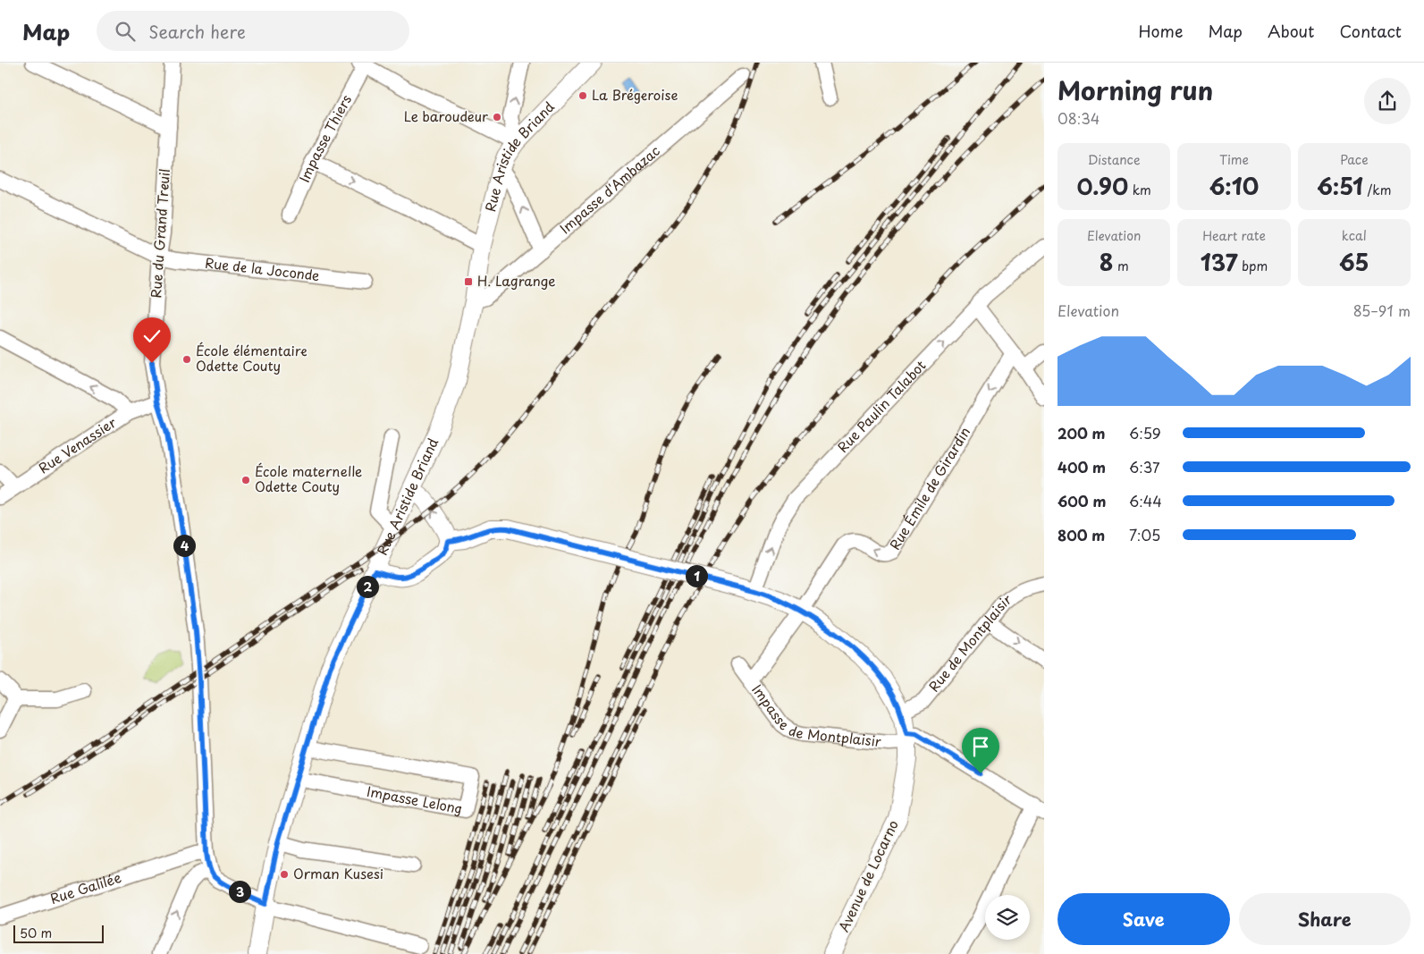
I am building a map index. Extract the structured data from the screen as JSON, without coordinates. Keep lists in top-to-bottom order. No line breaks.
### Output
{"streets":{"street":["Impasse Thiers","Rue Aristide Briand","Impasse d'Ambazac","Rue du Grand Treuil","Rue de la Joconde","Rue Paulin Talabot","Rue Venassier","Rue Émile de Girardin","Rue de Montplaisir","Impasse de Montplaisir","Impasse Lelong","Avenue de Locarno","Rue Galilée"]},"crossings":[["Rue Aristide Briand","Impasse d'Ambazac"],["Rue Aristide Briand","Impasse Lelong"],["Rue du Grand Treuil","Rue de la Joconde"],["Rue du Grand Treuil","Rue Venassier"],["Rue du Grand Treuil","Rue Galilée"],["Rue Paulin Talabot","Avenue de Locarno"],["Rue Émile de Girardin","Impasse de Montplaisir"],["Rue Émile de Girardin","Avenue de Locarno"],["Rue de Montplaisir","Avenue de Locarno"],["Impasse de Montplaisir","Avenue de Locarno"]],"one_way":["Rue Paulin Talabot","Rue Émile de Girardin"],"places":{"other":["La Brégeroise","Le baroudeur","École élémentaire Odette Couty","École maternelle Odette Couty","Orman Kusesi"],"transit":["H. Lagrange"]},"scale_bar":"50 m","page":{"header":"Map","search":"Search here","nav":["Home","Map","About","Contact"],"heading":["Morning run","08:34"],"stats":[["Distance","0.90 km"],["Time","6:10"],["Pace","6:51 /km"],["Elevation","8 m"],["Heart rate","137 bpm"],["kcal","65"]],"chart":["Elevation","85–91 m"],"list":[{"name":"200 m","note":"6:59"},{"name":"400 m","note":"6:37"},{"name":"600 m","note":"6:44"},{"name":"800 m","note":"7:05"}],"pins":["4","1","2","3"],"buttons":["Save","Share"],"scale":"50 m"}}
